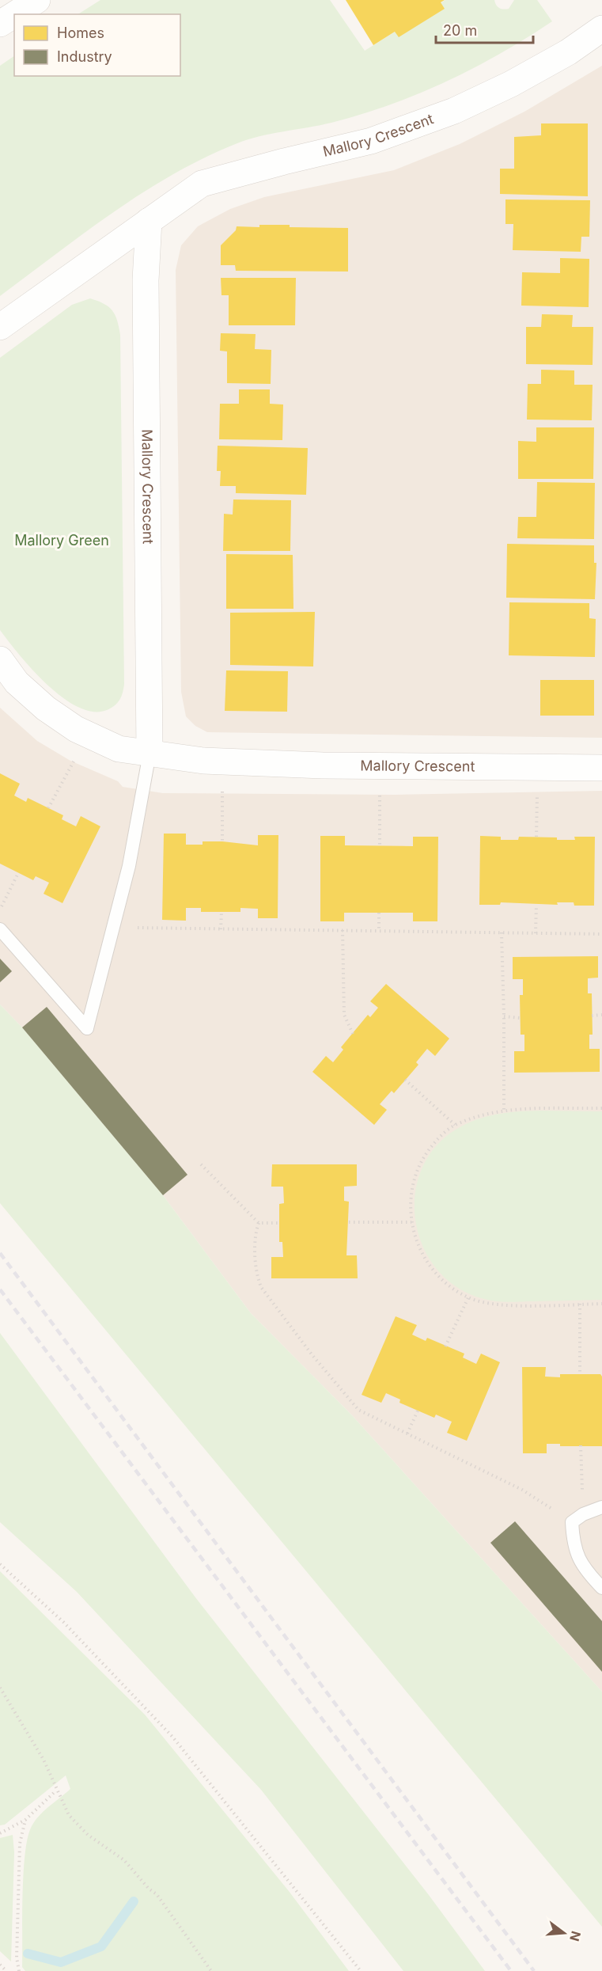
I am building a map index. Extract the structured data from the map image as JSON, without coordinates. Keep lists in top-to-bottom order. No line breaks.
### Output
{"streets":{"street":["Mallory Crescent"]},"parks":["Mallory Green"],"legend":["Homes","Industry"],"scale_bar":"20 m","north":"right"}
